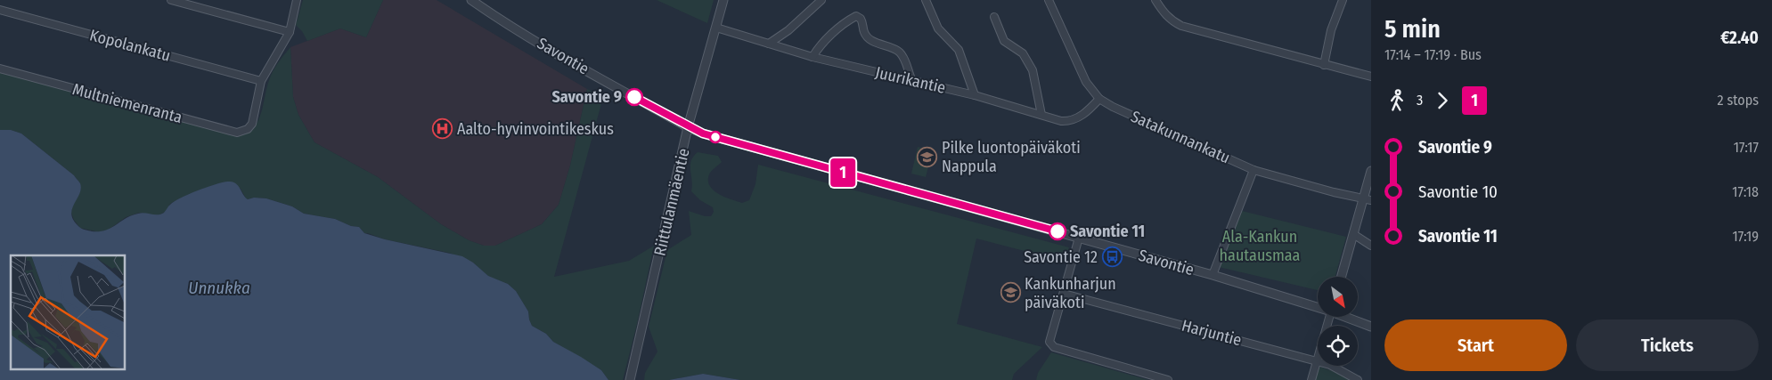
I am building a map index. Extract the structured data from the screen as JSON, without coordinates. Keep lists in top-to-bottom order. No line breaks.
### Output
{"streets":{"street":["Kopolankatu","Savontie","Juurikantie","Multniemenranta","Satakunnankatu","Riittulanmäentie","Harjuntie"]},"crossings":[["Kopolankatu","Multniemenranta"],["Savontie","Riittulanmäentie"],["Juurikantie","Satakunnankatu"],["Juurikantie","Riittulanmäentie"]],"water":["Unnukka"],"parks":["Ala-Kankun hautausmaa"],"places":{"other":["Savontie 9","Savontie 11"],"hospital":["Aalto-hyvinvointikeskus"],"school or university":["Pilke luontopäiväkoti Nappula","Kankunharjun päiväkoti"],"bus stop":["Savontie 12"]},"lines":["bus line 1"],"north":"bottom right","page":{"on_map":"1","heading":["5 min","17:14 – 17:19 · Bus","€2.40"],"legs":["3","1","2 stops"],"list":[{"name":"Savontie 9","value":"17:17"},{"name":"Savontie 10","value":"17:18"},{"name":"Savontie 11","value":"17:19"}],"buttons":["Start","Tickets"]}}
